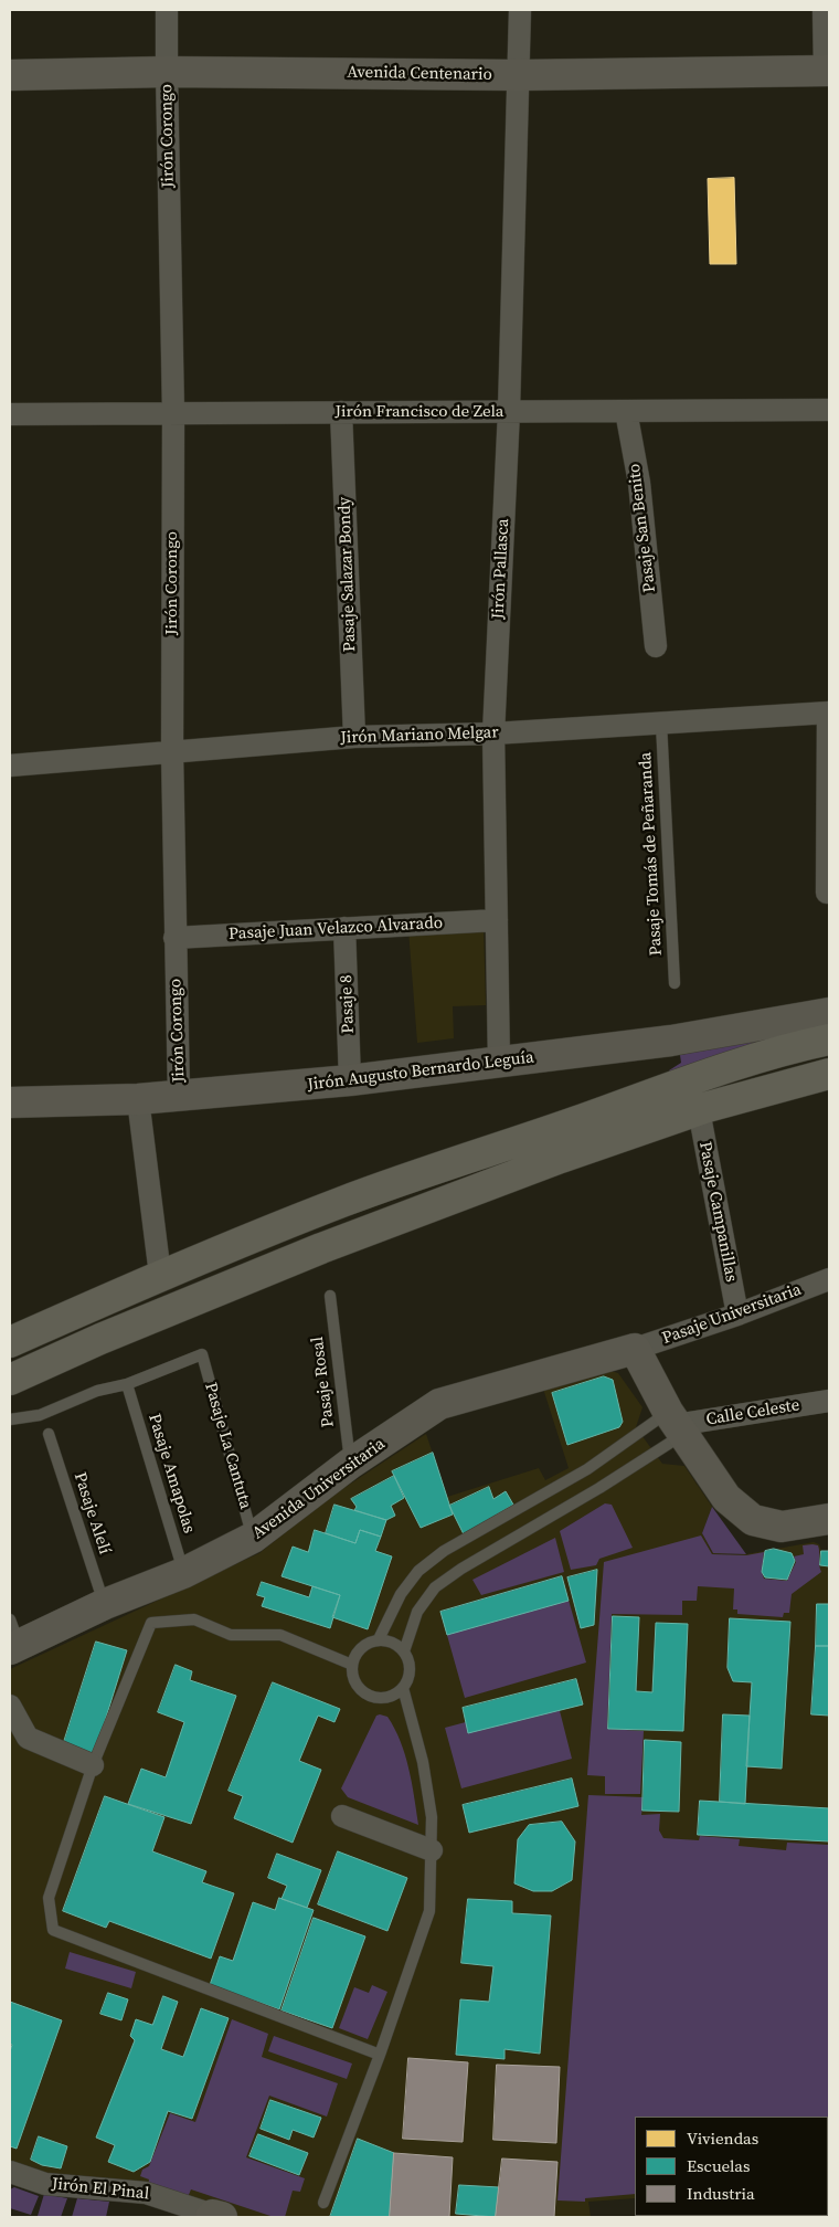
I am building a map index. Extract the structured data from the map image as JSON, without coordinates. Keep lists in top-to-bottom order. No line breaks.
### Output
{"streets":{"main road":["Avenida Centenario","Jirón Augusto Bernardo Leguía","Avenida Universitaria"],"street":["Jirón Corongo","Jirón Francisco de Zela","Pasaje San Benito","Jirón Pallasca","Pasaje Salazar Bondy","Jirón Mariano Melgar","Pasaje Juan Velazco Alvarado","Pasaje 8","Pasaje Campanillas","Pasaje Universitaria","Calle Celeste","Jirón El Pinal"],"lane":["Pasaje Tomás de Peñaranda","Pasaje Rosal","Pasaje La Cantuta","Pasaje Amapolas","Pasaje Alelí"]},"crossings":[["Avenida Centenario","Jirón Corongo"],["Avenida Centenario","Jirón Pallasca"],["Jirón Corongo","Jirón Francisco de Zela"],["Jirón Corongo","Jirón Mariano Melgar"],["Jirón Corongo","Pasaje Juan Velazco Alvarado"],["Jirón Corongo","Jirón Augusto Bernardo Leguía"],["Jirón Francisco de Zela","Pasaje San Benito"],["Jirón Francisco de Zela","Jirón Pallasca"],["Jirón Francisco de Zela","Pasaje Salazar Bondy"],["Jirón Pallasca","Jirón Mariano Melgar"],["Jirón Pallasca","Pasaje Juan Velazco Alvarado"],["Jirón Pallasca","Jirón Augusto Bernardo Leguía"],["Pasaje Salazar Bondy","Jirón Mariano Melgar"],["Jirón Mariano Melgar","Pasaje Tomás de Peñaranda"],["Pasaje Juan Velazco Alvarado","Pasaje 8"],["Pasaje 8","Jirón Augusto Bernardo Leguía"],["Pasaje Campanillas","Pasaje Universitaria"],["Pasaje Universitaria","Avenida Universitaria"],["Pasaje Rosal","Avenida Universitaria"],["Pasaje La Cantuta","Pasaje Amapolas"],["Pasaje La Cantuta","Avenida Universitaria"],["Pasaje Amapolas","Avenida Universitaria"],["Avenida Universitaria","Pasaje Alelí"]],"legend":["Viviendas","Escuelas","Industria"]}
